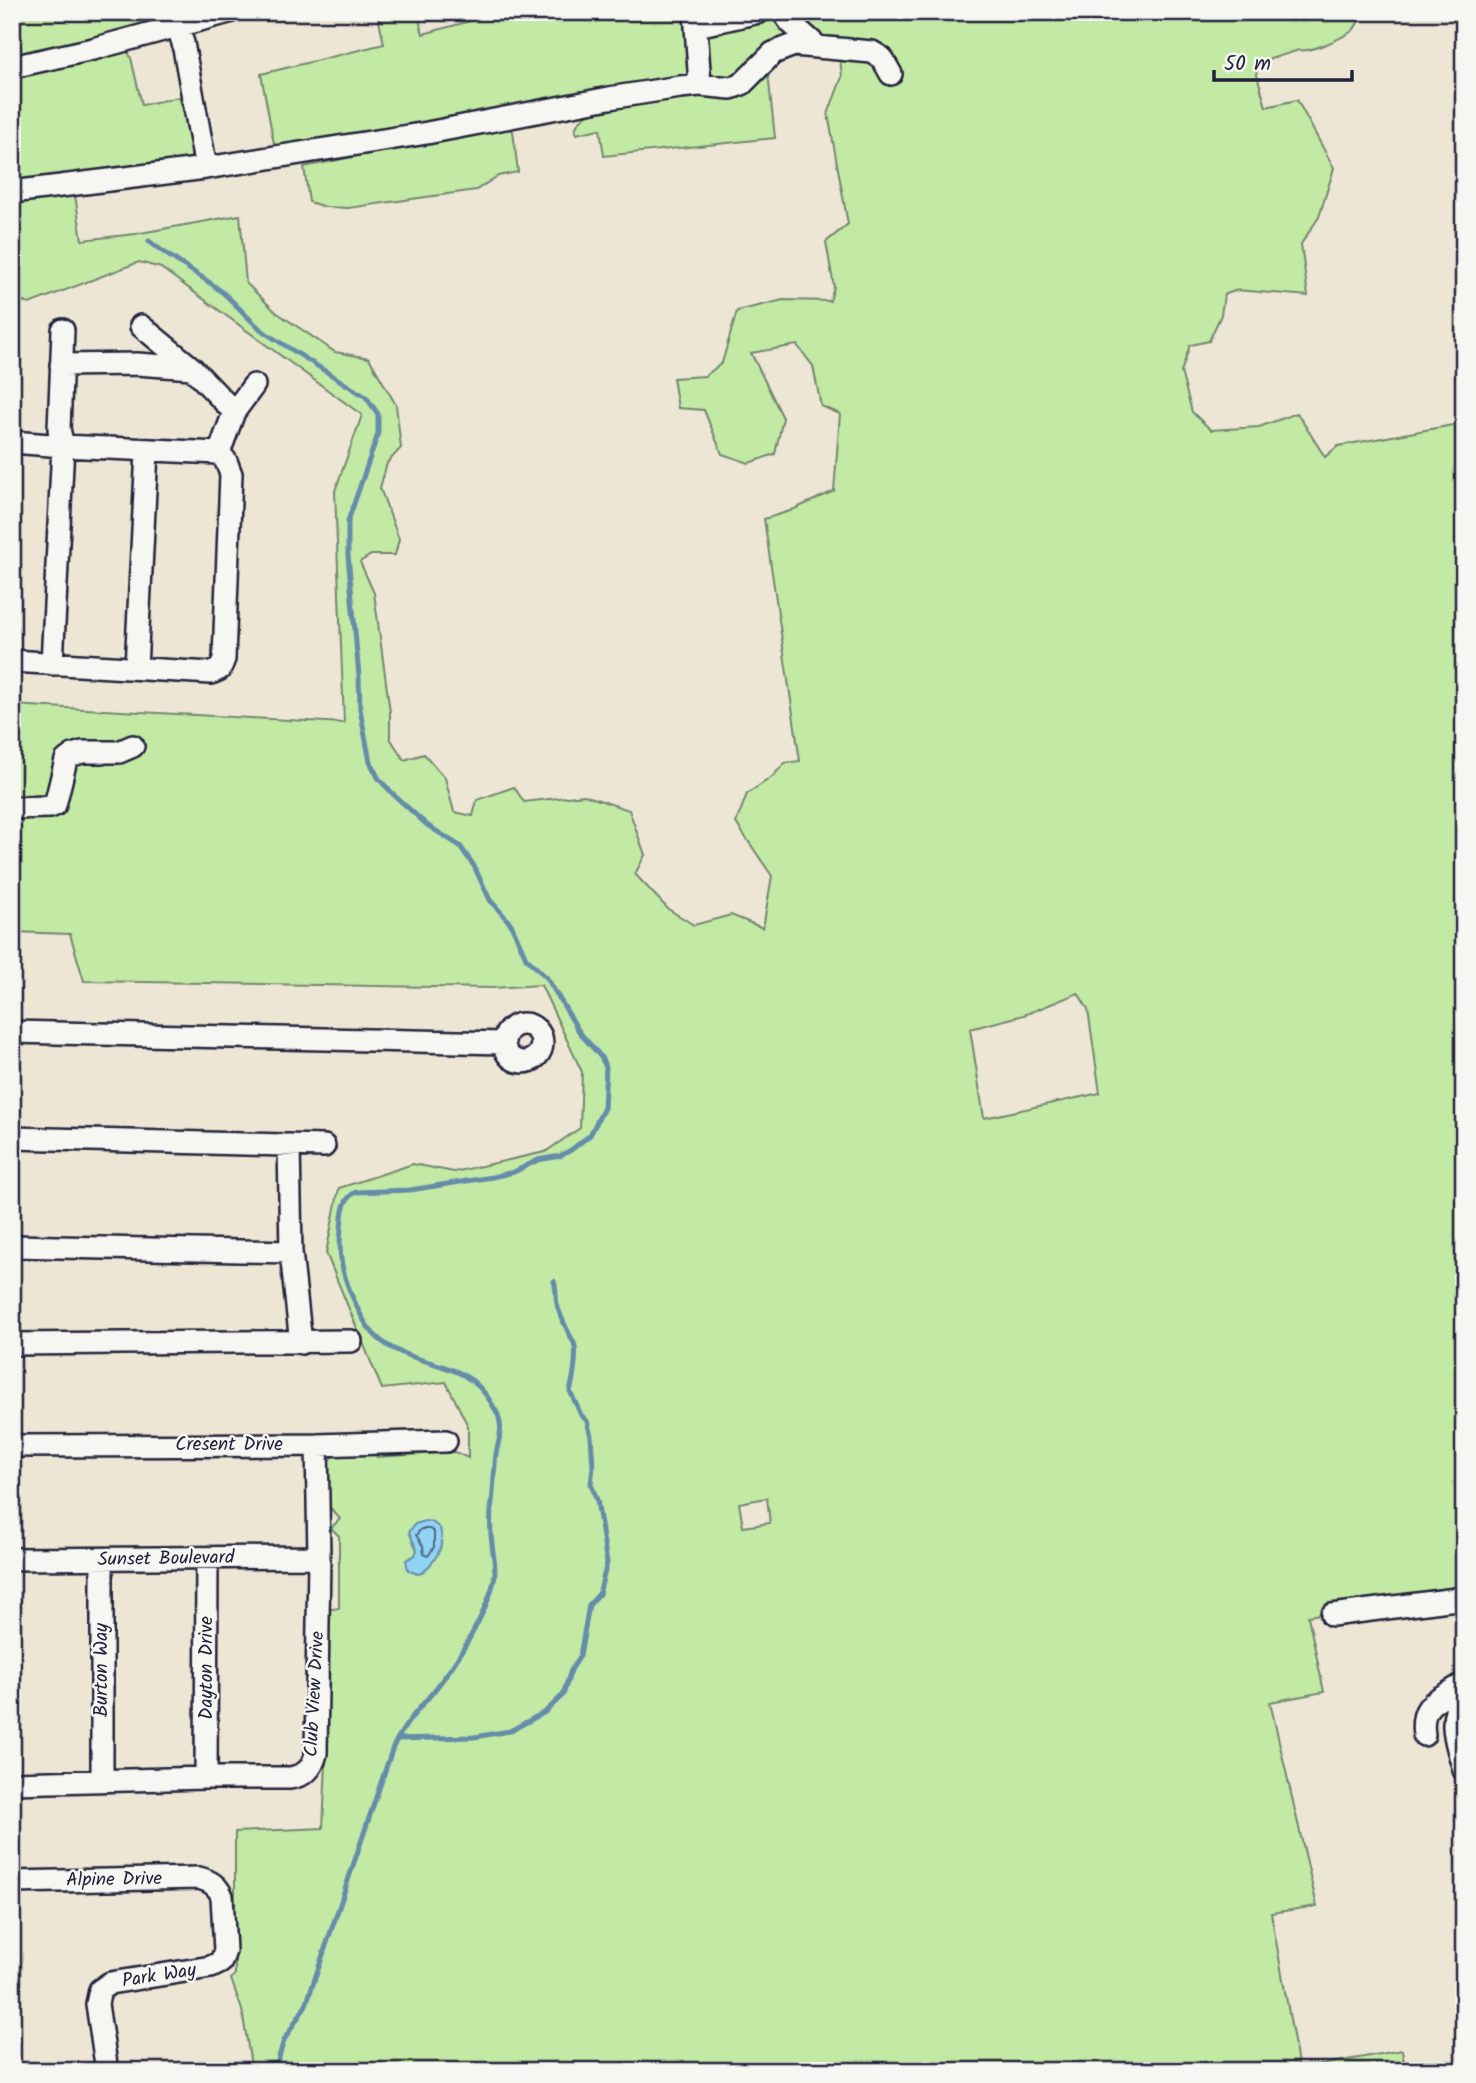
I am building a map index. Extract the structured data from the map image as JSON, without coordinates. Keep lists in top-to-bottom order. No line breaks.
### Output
{"streets":{"street":["Cresent Drive","Sunset Boulevard","Dayton Drive","Burton Way","Club View Drive","Alpine Drive","Park Way"]},"crossings":[["Cresent Drive","Club View Drive"],["Sunset Boulevard","Dayton Drive"],["Sunset Boulevard","Burton Way"],["Sunset Boulevard","Club View Drive"],["Dayton Drive","Club View Drive"],["Burton Way","Club View Drive"],["Alpine Drive","Park Way"]],"scale_bar":"50 m"}
